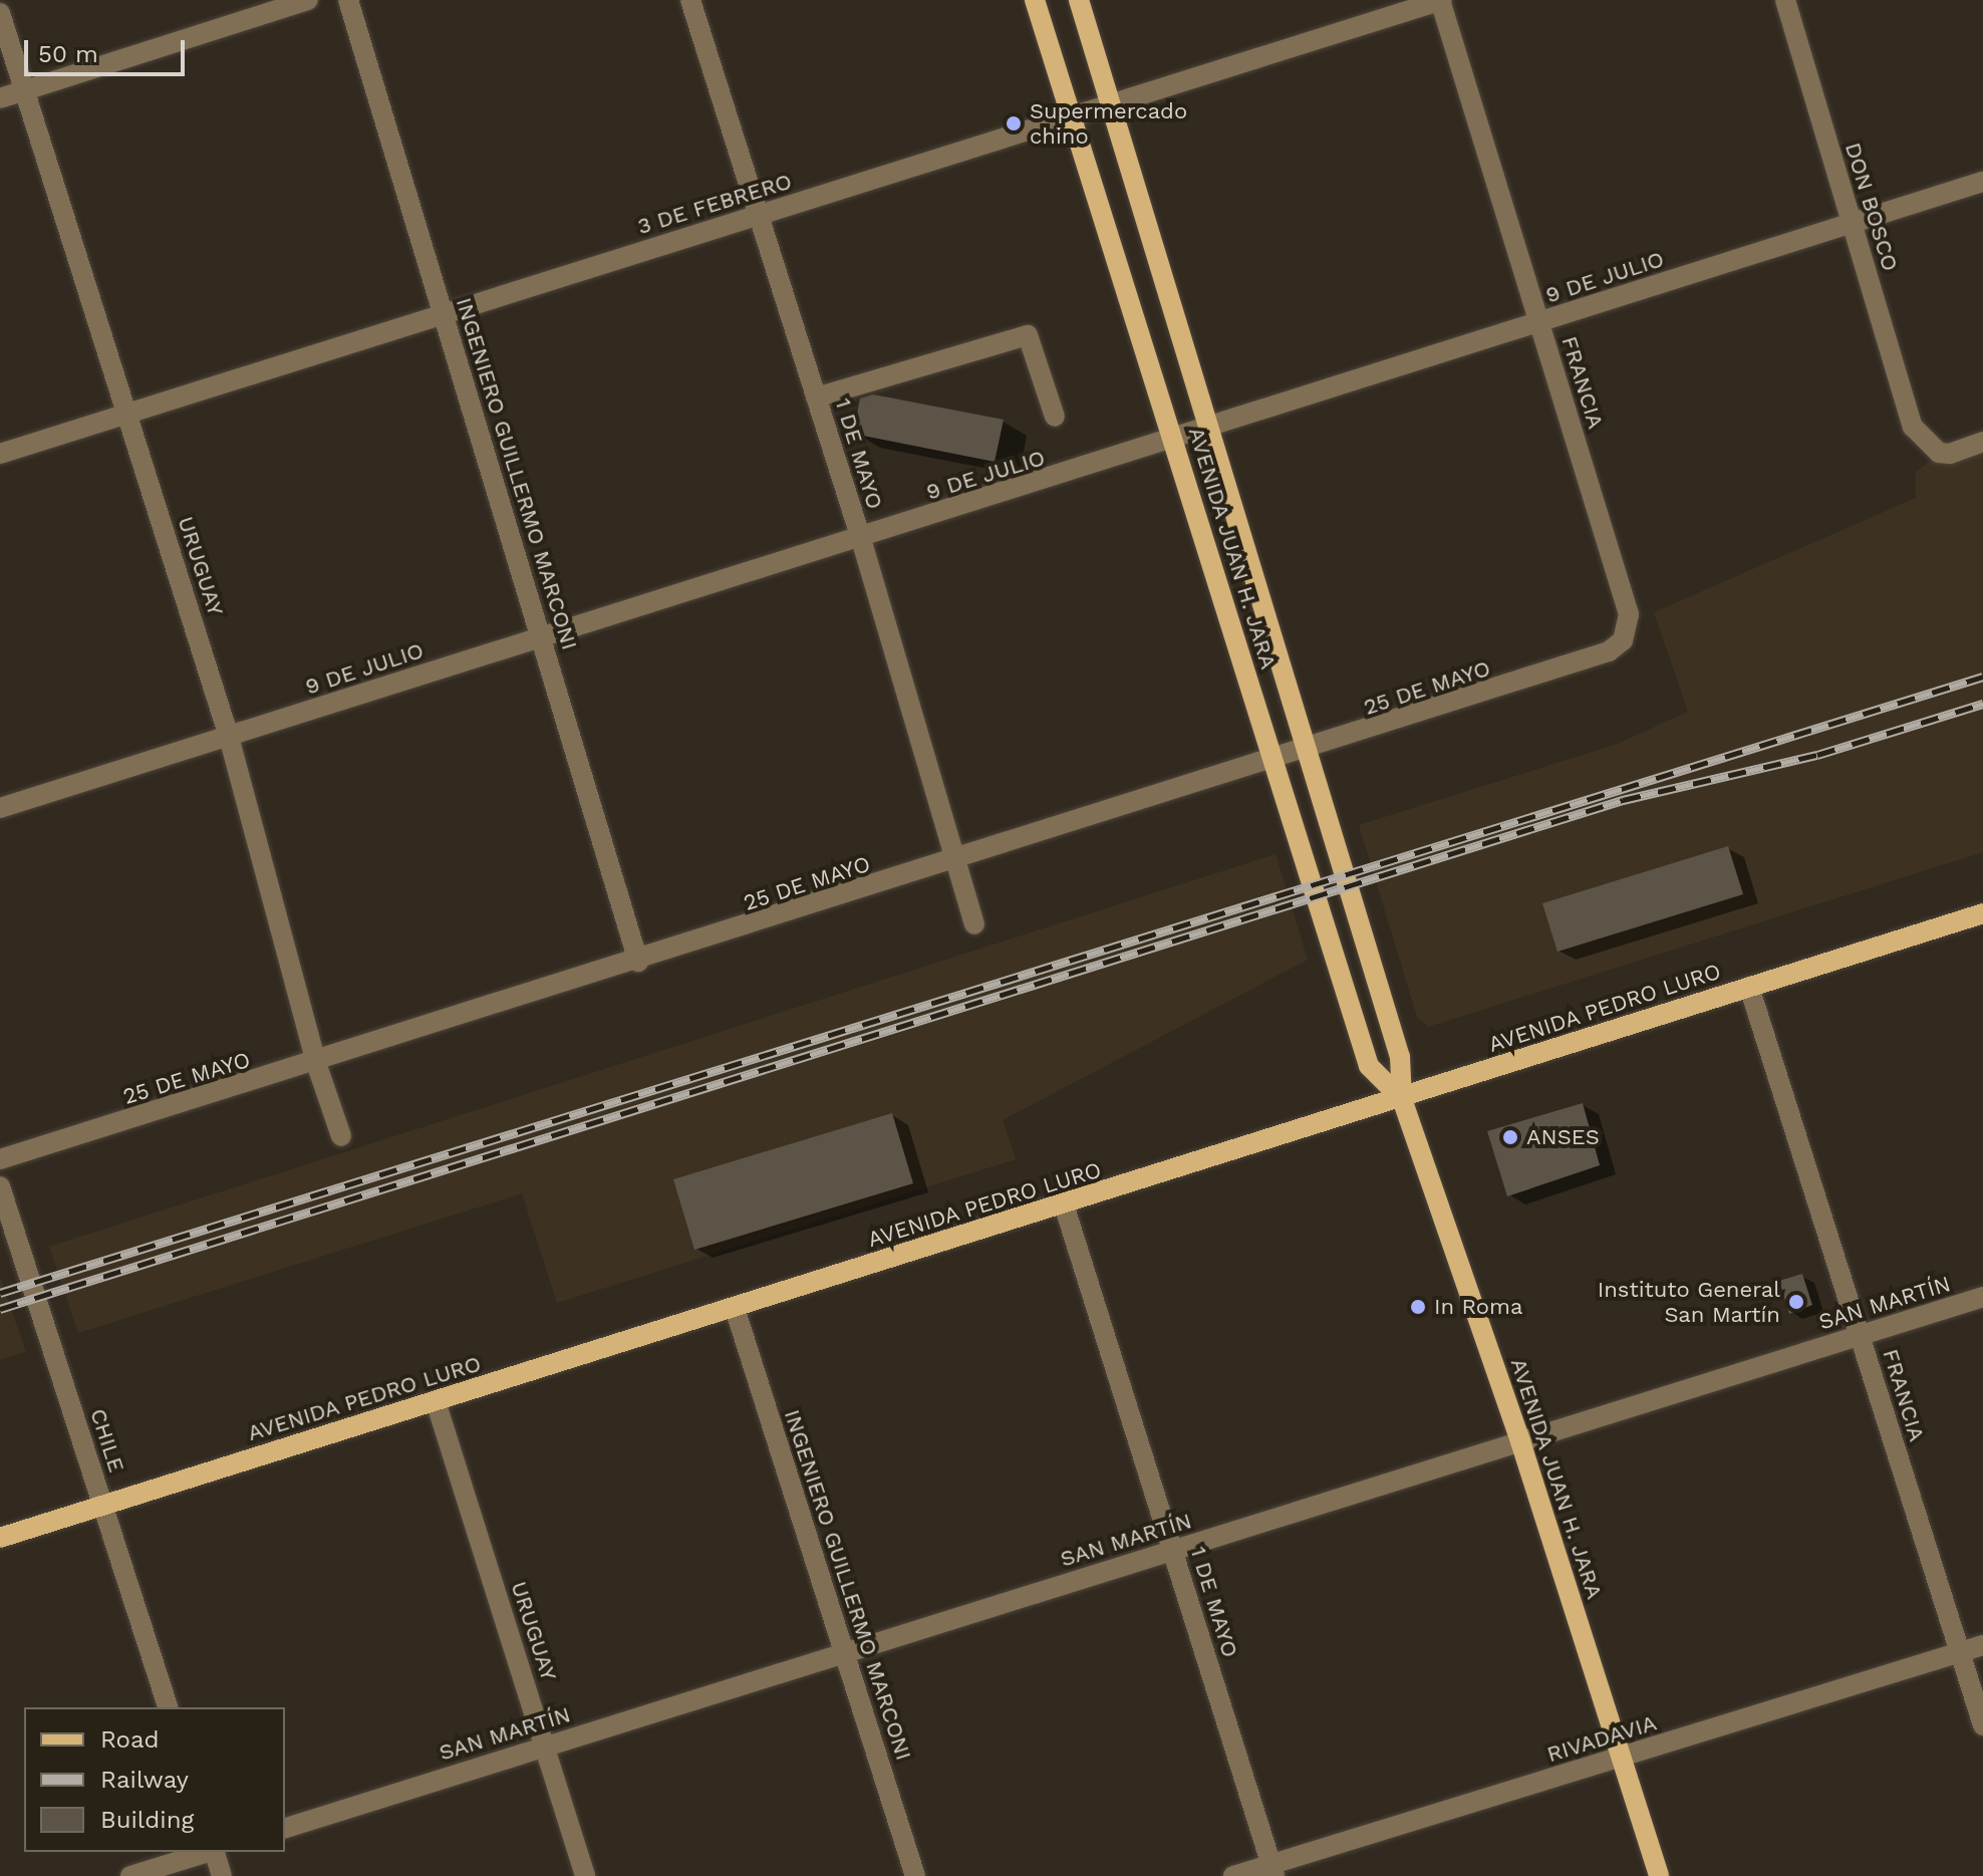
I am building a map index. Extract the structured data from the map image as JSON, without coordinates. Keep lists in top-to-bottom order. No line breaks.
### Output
{"streets":{"main road":["AVENIDA JUAN H. JARA","AVENIDA PEDRO LURO"],"street":["3 DE FEBRERO","DON BOSCO","9 DE JULIO","FRANCIA","1 DE MAYO","INGENIERO GUILLERMO MARCONI","URUGUAY","25 DE MAYO","SAN MARTÍN","CHILE","RIVADAVIA"]},"crossings":[["3 DE FEBRERO","FRANCIA"],["3 DE FEBRERO","1 DE MAYO"],["3 DE FEBRERO","INGENIERO GUILLERMO MARCONI"],["3 DE FEBRERO","AVENIDA JUAN H. JARA"],["3 DE FEBRERO","URUGUAY"],["DON BOSCO","9 DE JULIO"],["9 DE JULIO","FRANCIA"],["9 DE JULIO","1 DE MAYO"],["9 DE JULIO","INGENIERO GUILLERMO MARCONI"],["9 DE JULIO","AVENIDA JUAN H. JARA"],["9 DE JULIO","URUGUAY"],["FRANCIA","25 DE MAYO"],["FRANCIA","AVENIDA PEDRO LURO"],["FRANCIA","SAN MARTÍN"],["FRANCIA","RIVADAVIA"],["1 DE MAYO","25 DE MAYO"],["1 DE MAYO","AVENIDA PEDRO LURO"],["1 DE MAYO","SAN MARTÍN"],["1 DE MAYO","RIVADAVIA"],["INGENIERO GUILLERMO MARCONI","25 DE MAYO"],["INGENIERO GUILLERMO MARCONI","AVENIDA PEDRO LURO"],["INGENIERO GUILLERMO MARCONI","SAN MARTÍN"],["AVENIDA JUAN H. JARA","25 DE MAYO"],["AVENIDA JUAN H. JARA","AVENIDA PEDRO LURO"],["AVENIDA JUAN H. JARA","SAN MARTÍN"],["AVENIDA JUAN H. JARA","RIVADAVIA"],["URUGUAY","25 DE MAYO"],["URUGUAY","AVENIDA PEDRO LURO"],["URUGUAY","SAN MARTÍN"],["AVENIDA PEDRO LURO","CHILE"]],"places":["Supermercado chino","ANSES","Instituto General San Martín","In Roma"],"legend":["Road","Railway","Building"],"scale_bar":"50 m"}
